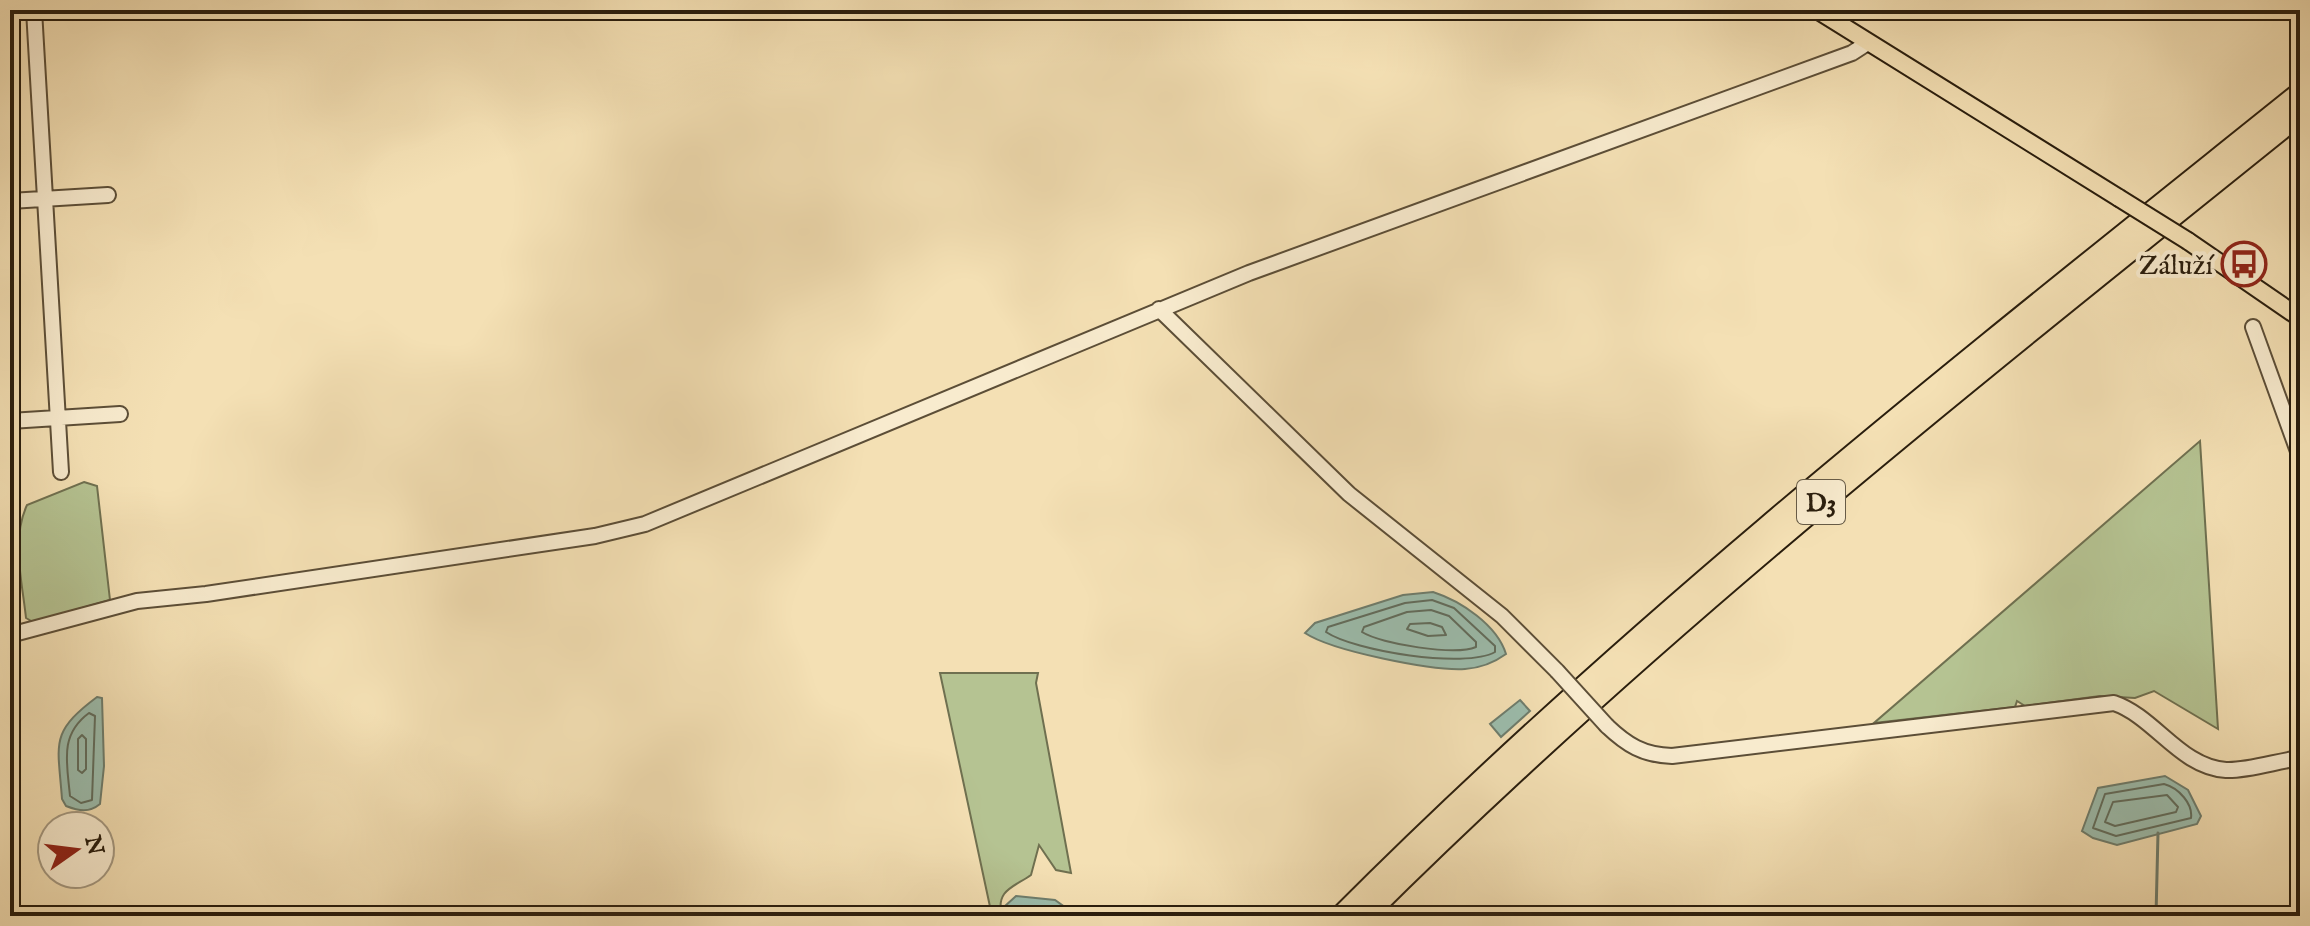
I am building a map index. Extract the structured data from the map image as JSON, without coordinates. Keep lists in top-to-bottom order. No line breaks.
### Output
{"streets":{"highway":["D3"]},"places":{"bus stop":["Záluží"]},"north":"right"}
